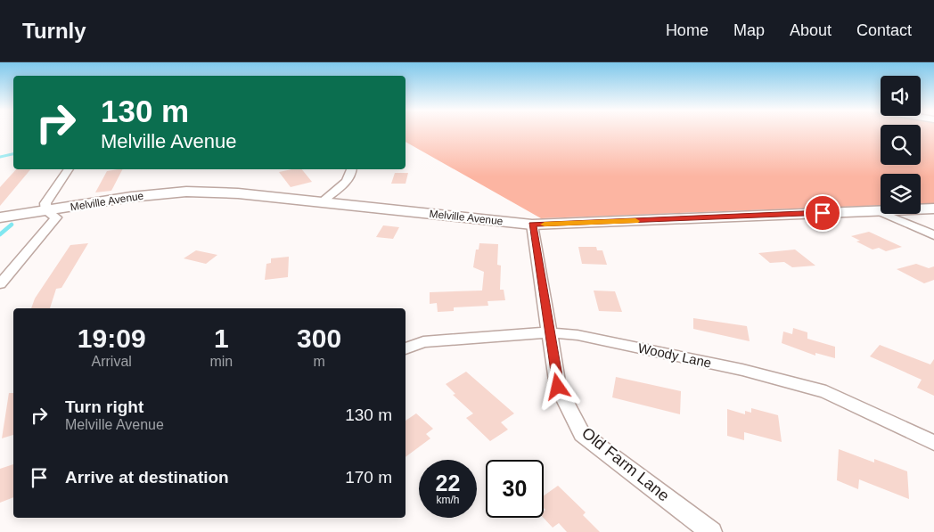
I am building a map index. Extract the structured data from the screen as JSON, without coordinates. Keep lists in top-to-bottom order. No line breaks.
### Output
{"streets":{"street":["Melville Avenue","Woody Lane","Old Farm Lane"]},"crossings":[["Melville Avenue","Old Farm Lane"],["Woody Lane","Old Farm Lane"]],"page":{"header":"Turnly","nav":["Home","Map","About","Contact"],"turn":["130 m","Melville Avenue"],"eta":["19:09","Arrival","1","min","300","m"],"list":[{"name":"Turn right","note":"Melville Avenue","value":"130 m"},{"name":"Arrive at destination","value":"170 m"}],"speed":"22 km/h","limit":"30"}}
